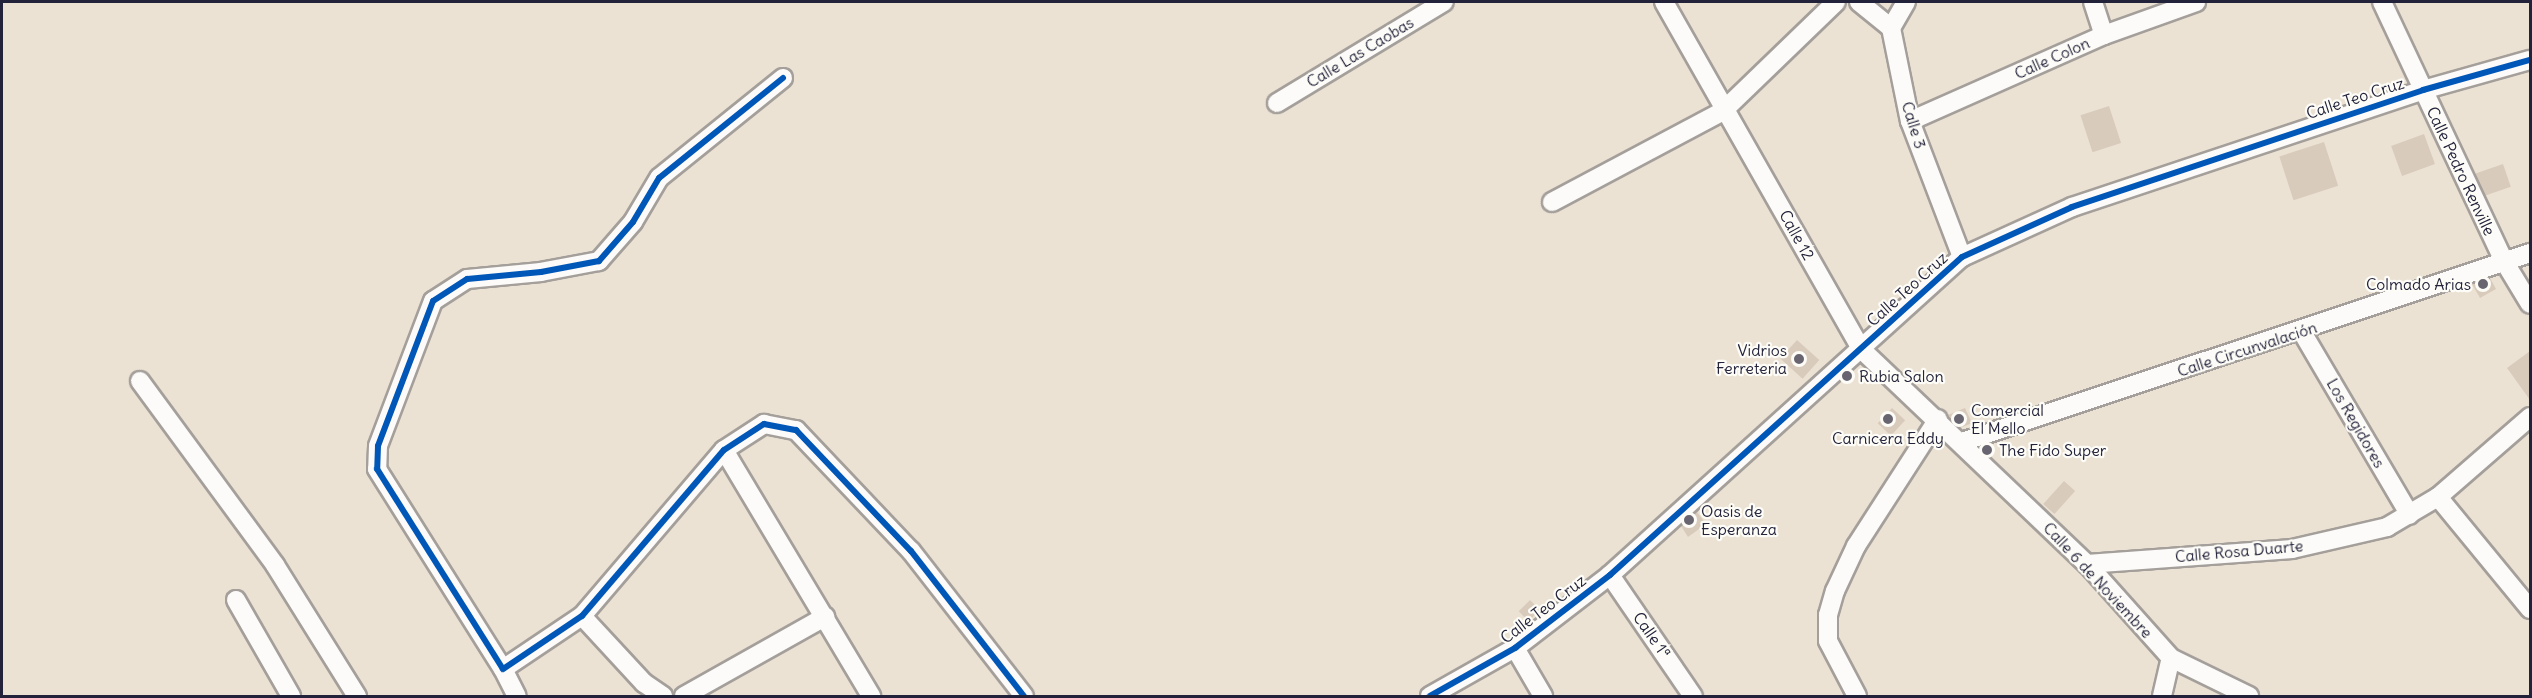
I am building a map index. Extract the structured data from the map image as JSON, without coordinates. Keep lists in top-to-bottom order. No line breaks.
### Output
{"streets":{"street":["Calle Las Caobas","Calle Colon","Calle Teo Cruz","Calle 3","Calle Pedro Renville","Calle 12","Calle Circunvalación","Los Regidores","Calle Rosa Duarte","Calle 6 de Noviembre","Calle 1ª"]},"crossings":[["Calle Colon","Calle 3"],["Calle Teo Cruz","Calle 3"],["Calle Teo Cruz","Calle Pedro Renville"],["Calle Teo Cruz","Calle 12"],["Calle Teo Cruz","Calle 1ª"],["Calle Pedro Renville","Calle Circunvalación"],["Calle 12","Calle Circunvalación"],["Calle 12","Calle 6 de Noviembre"],["Calle Circunvalación","Los Regidores"],["Calle Circunvalación","Calle 6 de Noviembre"],["Los Regidores","Calle Rosa Duarte"],["Calle Rosa Duarte","Calle 6 de Noviembre"]],"places":["Colmado Arias","Vidrios Ferreteria","Rubia Salon","Carnicera Eddy","Comercial El Mello","The Fido Super","Oasis de Esperanza"]}
